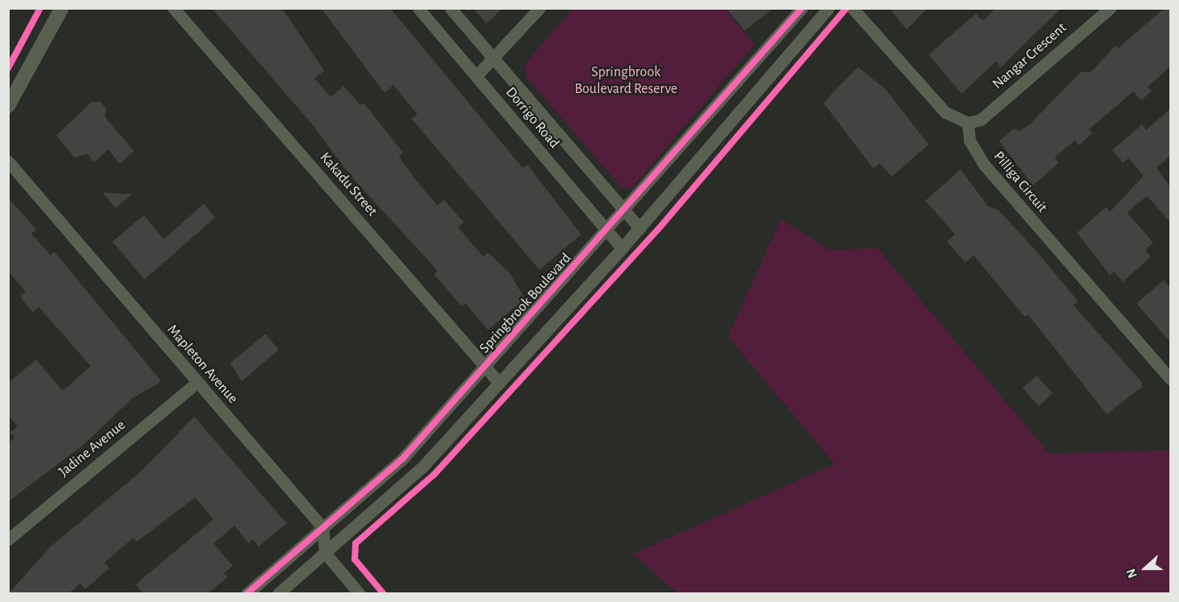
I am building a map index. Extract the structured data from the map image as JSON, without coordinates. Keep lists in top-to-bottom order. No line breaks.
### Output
{"streets":{"street":["Nangar Crescent","Dorrigo Road","Pilliga Circuit","Kakadu Street","Springbrook Boulevard","Mapleton Avenue","Jadine Avenue"]},"crossings":[["Nangar Crescent","Pilliga Circuit"],["Dorrigo Road","Springbrook Boulevard"],["Kakadu Street","Springbrook Boulevard"],["Springbrook Boulevard","Mapleton Avenue"],["Mapleton Avenue","Jadine Avenue"]],"parks":["Springbrook Boulevard Reserve"],"north":"left"}
